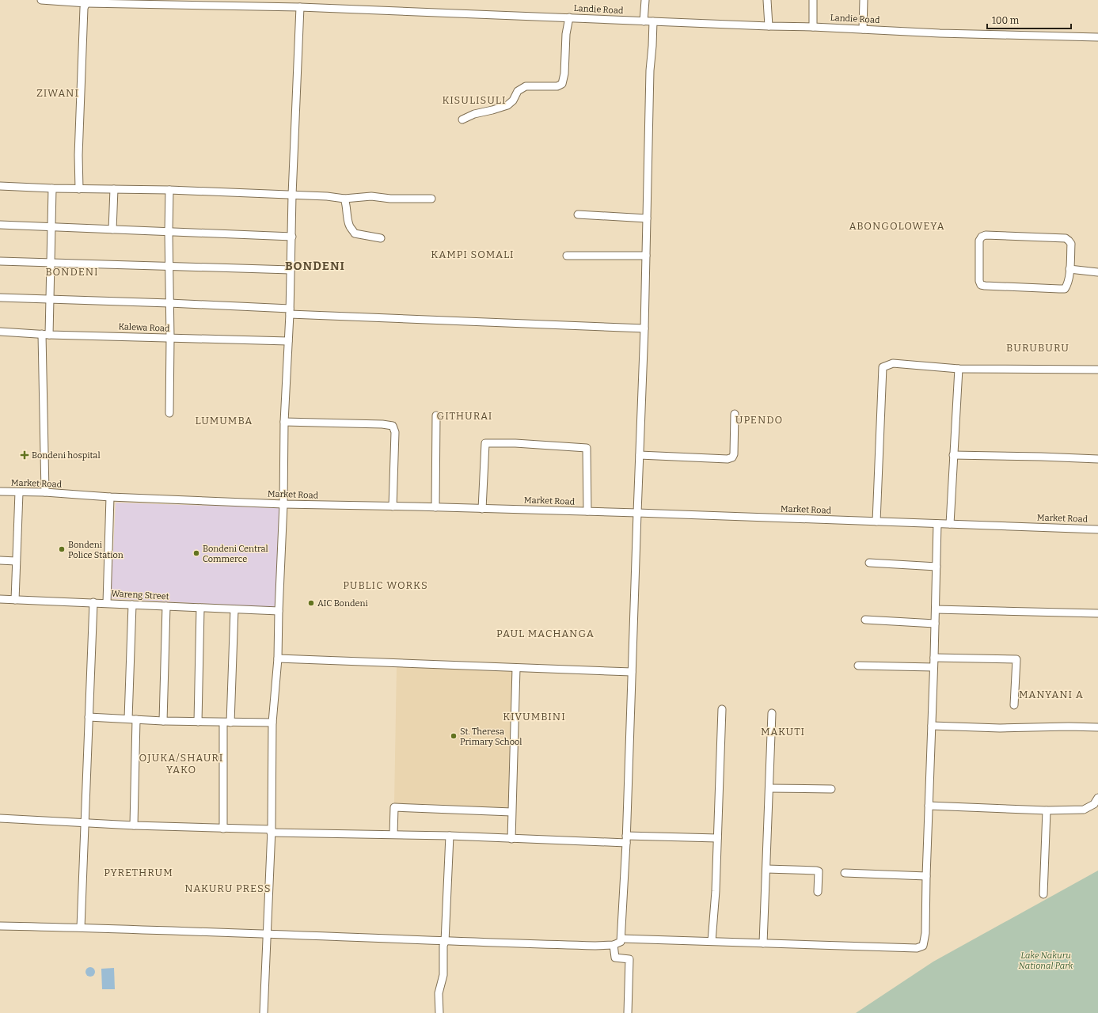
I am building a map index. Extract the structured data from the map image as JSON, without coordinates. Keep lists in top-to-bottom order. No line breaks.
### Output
{"streets":{"street":["Landie Road","Kalewa Road","Market Road","Wareng Street"]},"districts":["ZIWANI","KISULISULI","ABONGOLOWEYA","KAMPI SOMALI","BONDENI","BONDENI","BURUBURU","GITHURAI","UPENDO","LUMUMBA","PUBLIC WORKS","PAUL MACHANGA","MANYANI A","KIVUMBINI","MAKUTI","OJUKA/SHAURI YAKO","PYRETHRUM","NAKURU PRESS"],"parks":["Lake Nakuru National Park"],"places":{"health":["Bondeni hospital"],"other":["Bondeni Police Station","Bondeni Central Commerce","AIC Bondeni","St. Theresa Primary School"]},"scale_bar":"100 m"}
